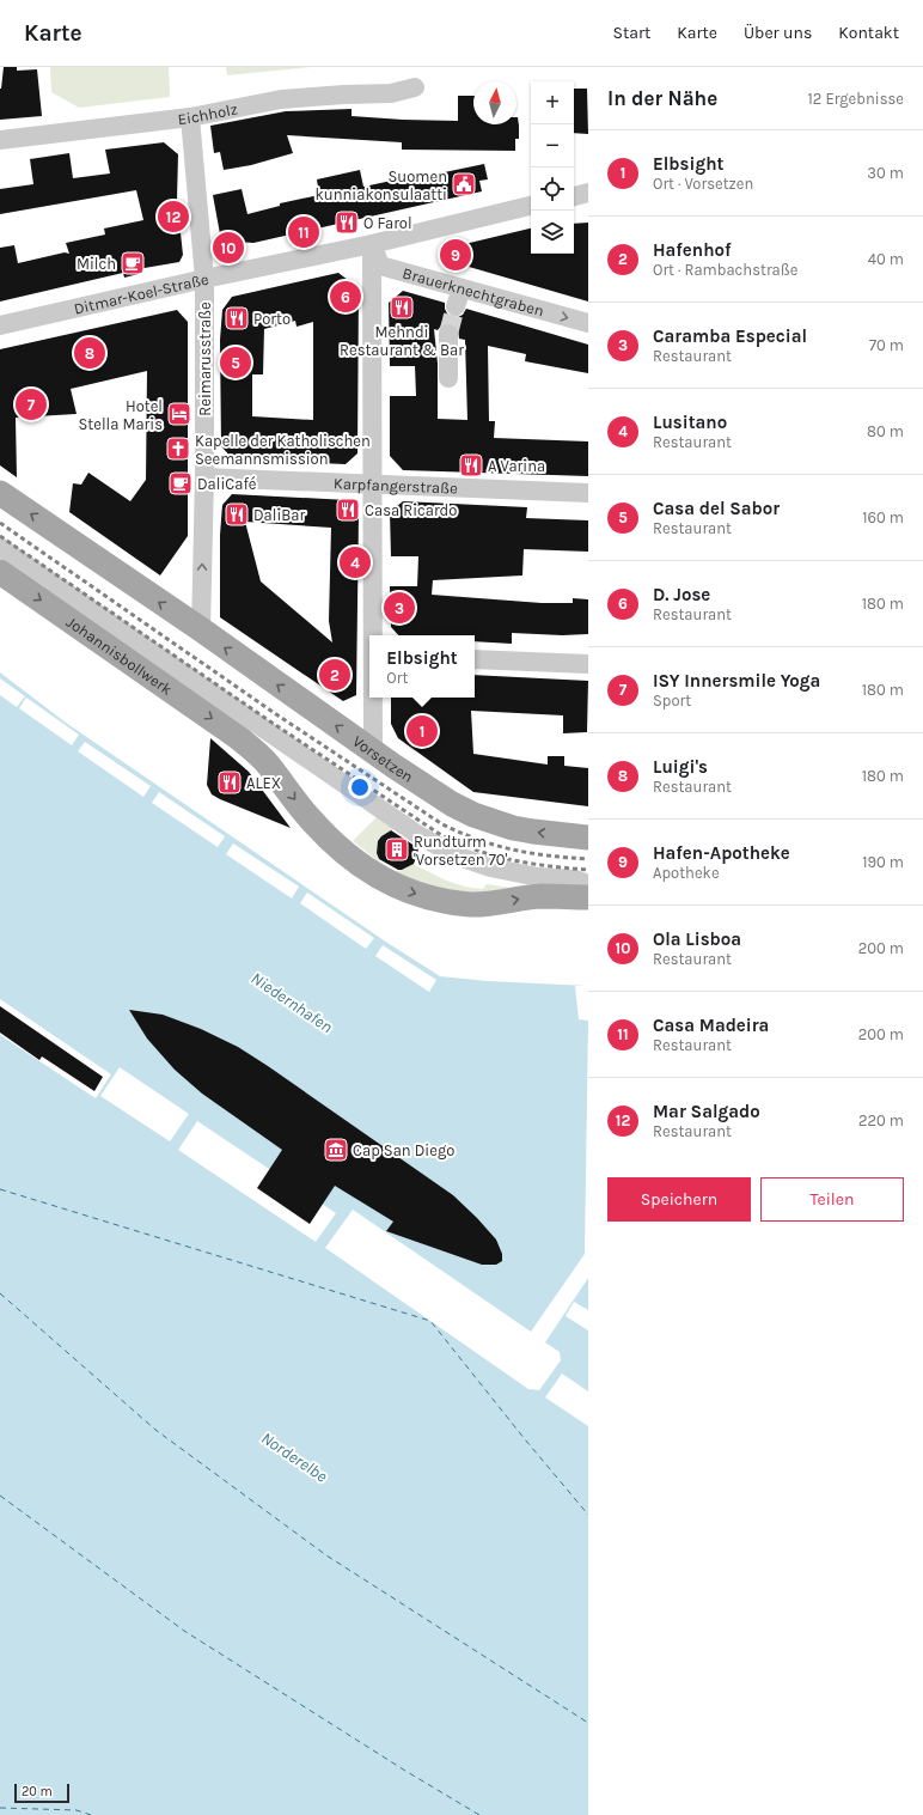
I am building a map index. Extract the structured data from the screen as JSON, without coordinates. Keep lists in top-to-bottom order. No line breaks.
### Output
{"streets":{"main road":["Johannisbollwerk","Vorsetzen"],"street":["Eichholz","Brauerknechtgraben","Ditmar-Koel-Straße","Reimarusstraße","Karpfangerstraße"]},"crossings":[["Eichholz","Reimarusstraße"],["Brauerknechtgraben","Ditmar-Koel-Straße"],["Ditmar-Koel-Straße","Reimarusstraße"],["Reimarusstraße","Karpfangerstraße"],["Reimarusstraße","Vorsetzen"]],"one_way":["Brauerknechtgraben","Johannisbollwerk","Vorsetzen"],"water":["Niedernhafen","Norderelbe"],"places":{"public building":["Suomen kunniakonsulaatti"],"restaurant":["O Farol","Mehndi Restaurant & Bar","Porto","A Varina","Casa Ricardo","DaliBar","ALEX"],"cafe":["Milch","DaliCafé"],"hotel":["Hotel Stella Maris"],"church":["Kapelle der Katholischen Seemannsmission"],"building":["Rundturm 'Vorsetzen 70'"],"museum":["Cap San Diego"]},"scale_bar":"20 m","north":"top","page":{"header":"Karte","nav":["Start","Karte","Über uns","Kontakt"],"heading":["In der Nähe","12 Ergebnisse"],"map_buttons":["+","−"],"list":[{"mark":"1","name":"Elbsight","note":"Ort · Vorsetzen","value":"30 m"},{"mark":"2","name":"Hafenhof","note":"Ort · Rambachstraße","value":"40 m"},{"mark":"3","name":"Caramba Especial","note":"Restaurant","value":"70 m"},{"mark":"4","name":"Lusitano","note":"Restaurant","value":"80 m"},{"mark":"5","name":"Casa del Sabor","note":"Restaurant","value":"160 m"},{"mark":"6","name":"D. Jose","note":"Restaurant","value":"180 m"},{"mark":"7","name":"ISY Innersmile Yoga","note":"Sport","value":"180 m"},{"mark":"8","name":"Luigi's","note":"Restaurant","value":"180 m"},{"mark":"9","name":"Hafen-Apotheke","note":"Apotheke","value":"190 m"},{"mark":"10","name":"Ola Lisboa","note":"Restaurant","value":"200 m"},{"mark":"11","name":"Casa Madeira","note":"Restaurant","value":"200 m"},{"mark":"12","name":"Mar Salgado","note":"Restaurant","value":"220 m"}],"pins":["12","11","10","9","6","8","5","7","4","3","2","1"],"popup":["Elbsight","Ort"],"buttons":["Speichern","Teilen"],"scale":"20 m"}}
